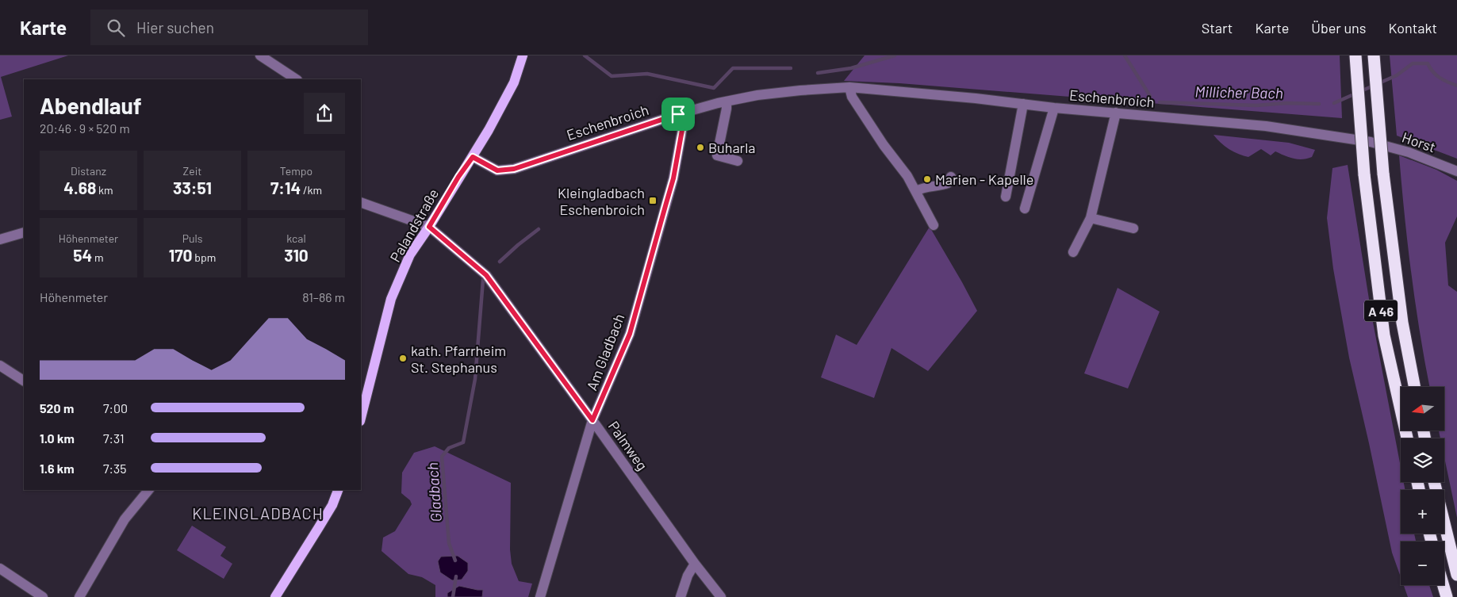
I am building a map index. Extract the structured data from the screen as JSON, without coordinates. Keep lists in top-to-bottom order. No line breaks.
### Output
{"streets":{"highway":["A 46"],"main road":["Palandstraße"],"street":["Eschenbroich","Horst","Am Gladbach","Palmweg"]},"crossings":[["Eschenbroich","Horst"],["Eschenbroich","Palandstraße"],["Eschenbroich","Am Gladbach"],["Palandstraße","Palmweg"],["Am Gladbach","Palmweg"]],"districts":["KLEINGLADBACH"],"water":["Millicher Bach","Gladbach"],"places":{"other":["Buharla","Marien - Kapelle","kath. Pfarrheim St. Stephanus"],"transit":["Kleingladbach Eschenbroich"]},"north":"left","page":{"header":"Karte","search":"Hier suchen","nav":["Start","Karte","Über uns","Kontakt"],"heading":["Abendlauf","20:46 · 9 × 520 m"],"stats":[["Distanz","4.68 km"],["Zeit","33:51"],["Tempo","7:14 /km"],["Höhenmeter","54 m"],["Puls","170 bpm"],["kcal","310"]],"chart":["Höhenmeter","81–86 m"],"map_buttons":["+","−"],"list":[{"name":"520 m","note":"7:00"},{"name":"1.0 km","note":"7:31"},{"name":"1.6 km","note":"7:35"}]}}
